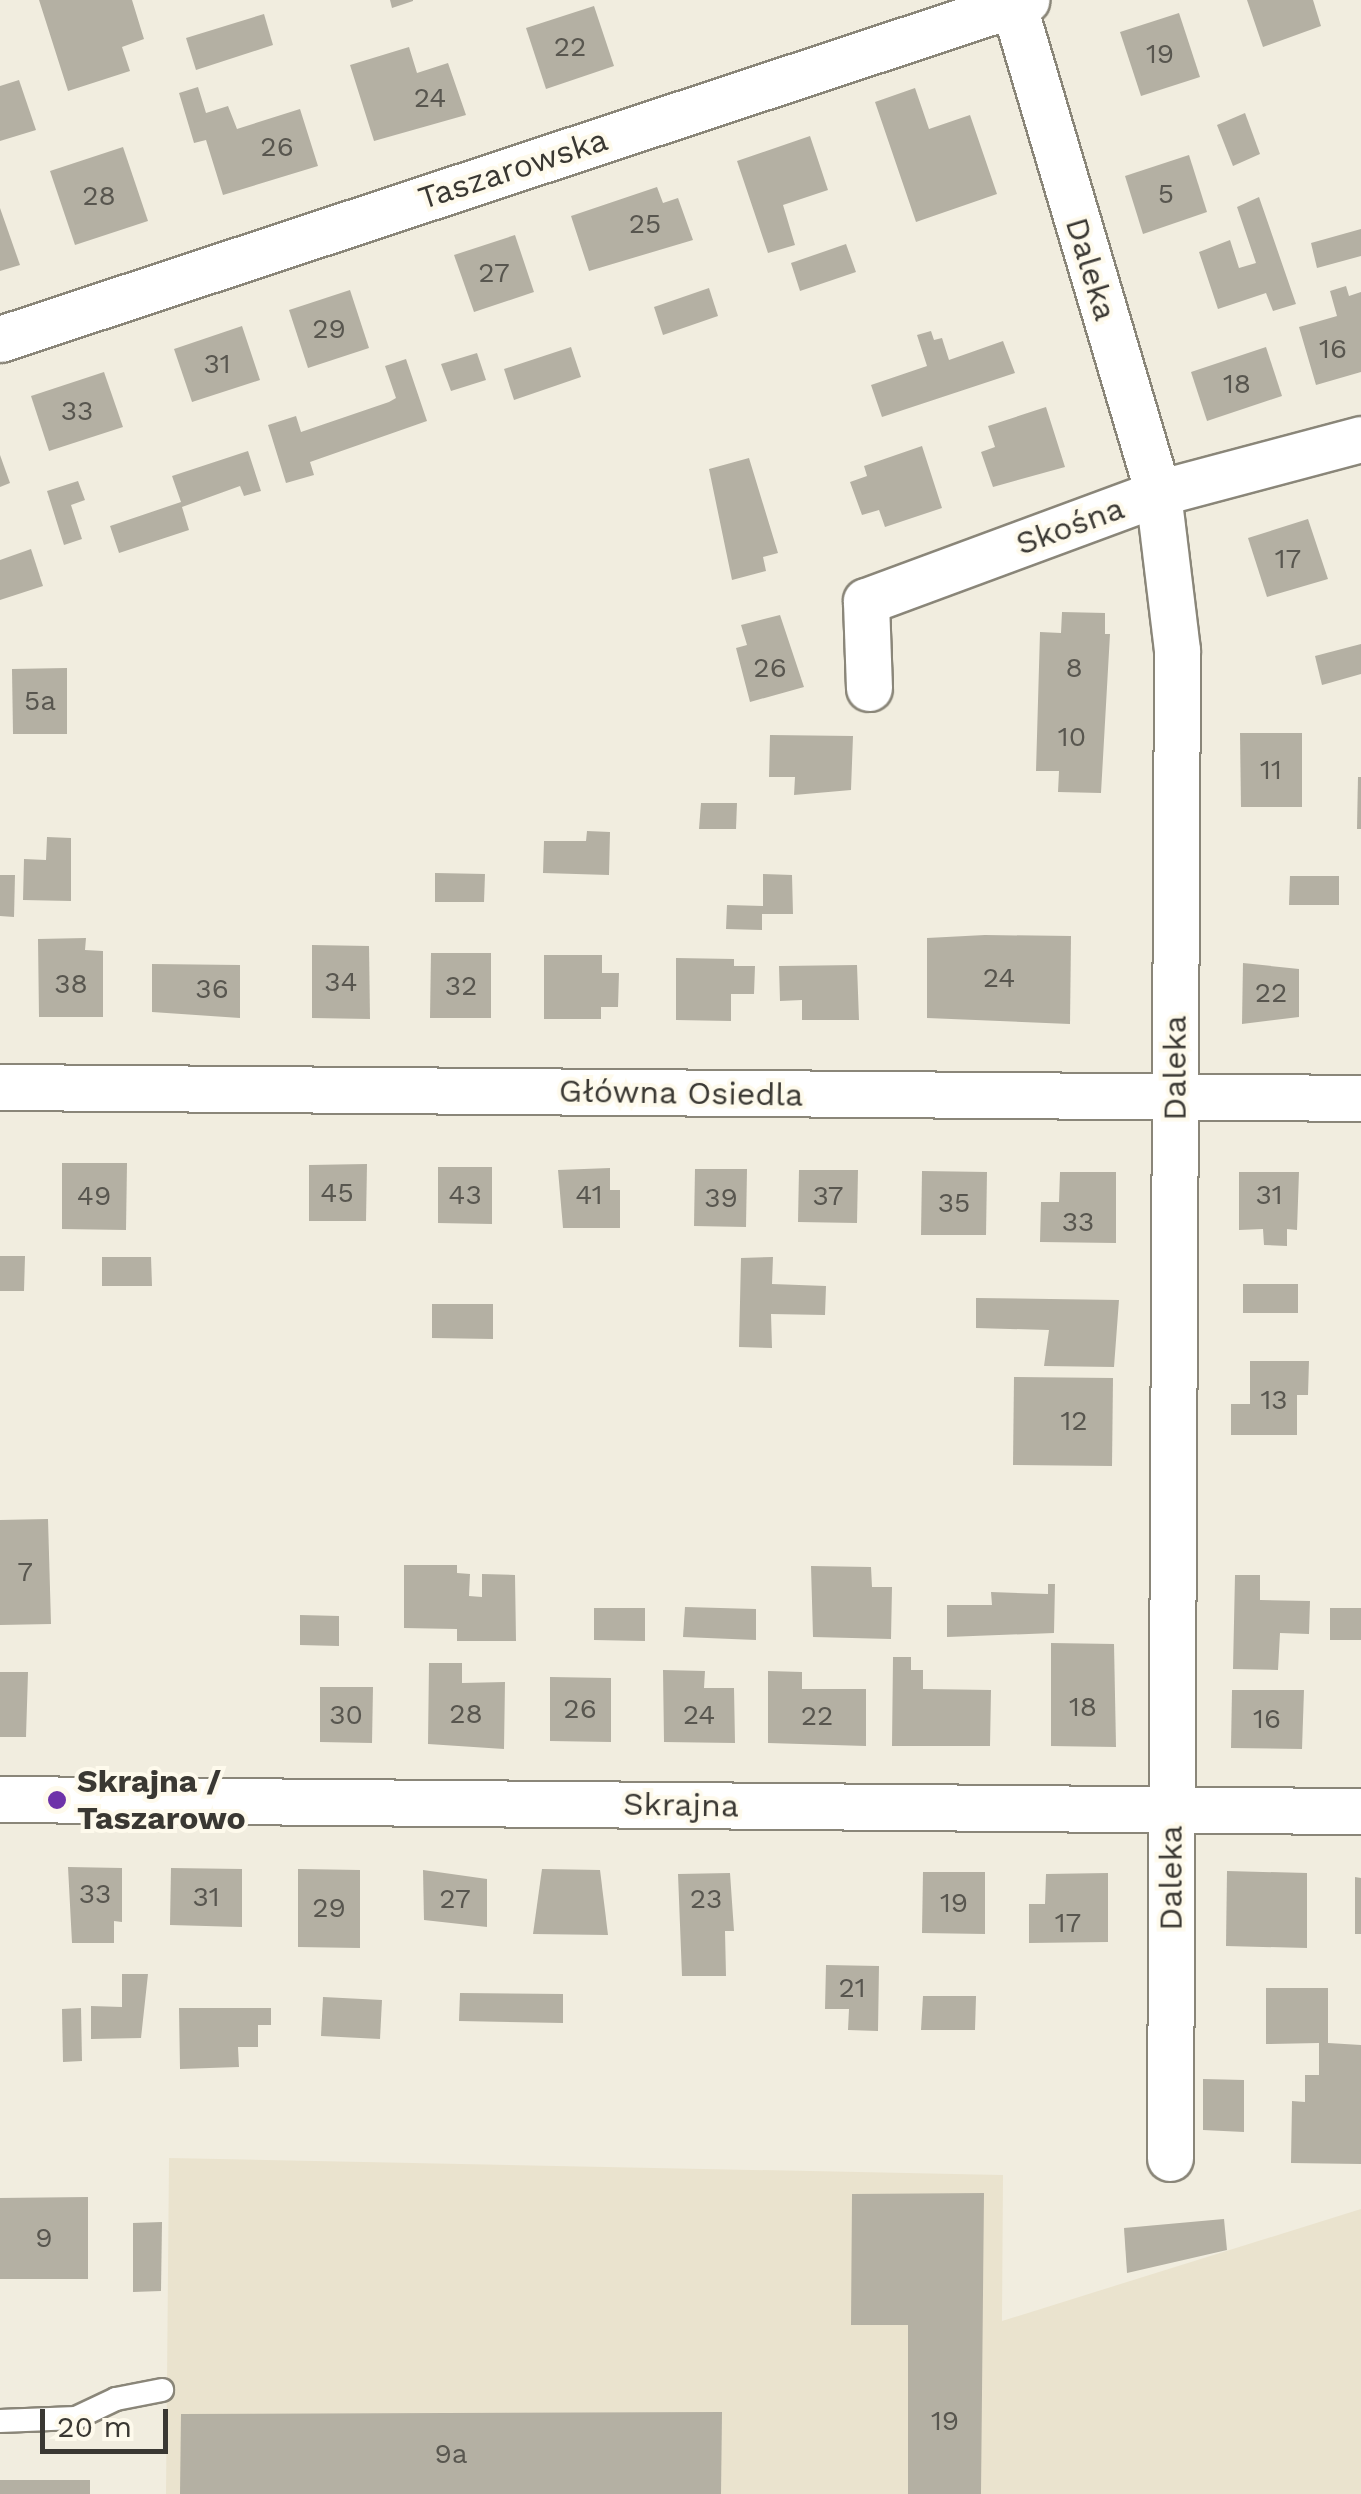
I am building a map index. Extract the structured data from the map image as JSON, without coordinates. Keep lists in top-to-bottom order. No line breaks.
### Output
{"streets":{"street":["Taszarowska","Daleka","Skośna","Główna Osiedla","Skrajna"]},"crossings":[["Taszarowska","Daleka"],["Daleka","Skośna"],["Daleka","Główna Osiedla"],["Daleka","Skrajna"]],"places":["Skrajna / Taszarowo"],"house_numbers":["22","19","24","26","5","28","25","27","29","16","31","18","33","17","26","8","5a","10","11","24","34","38","32","36","22","45","43","41","31","49","37","39","35","33","13","12","7","18","26","28","30","24","22","16","33","31","27","23","19","29","17","21","9","19","9a"],"scale_bar":"20 m"}
